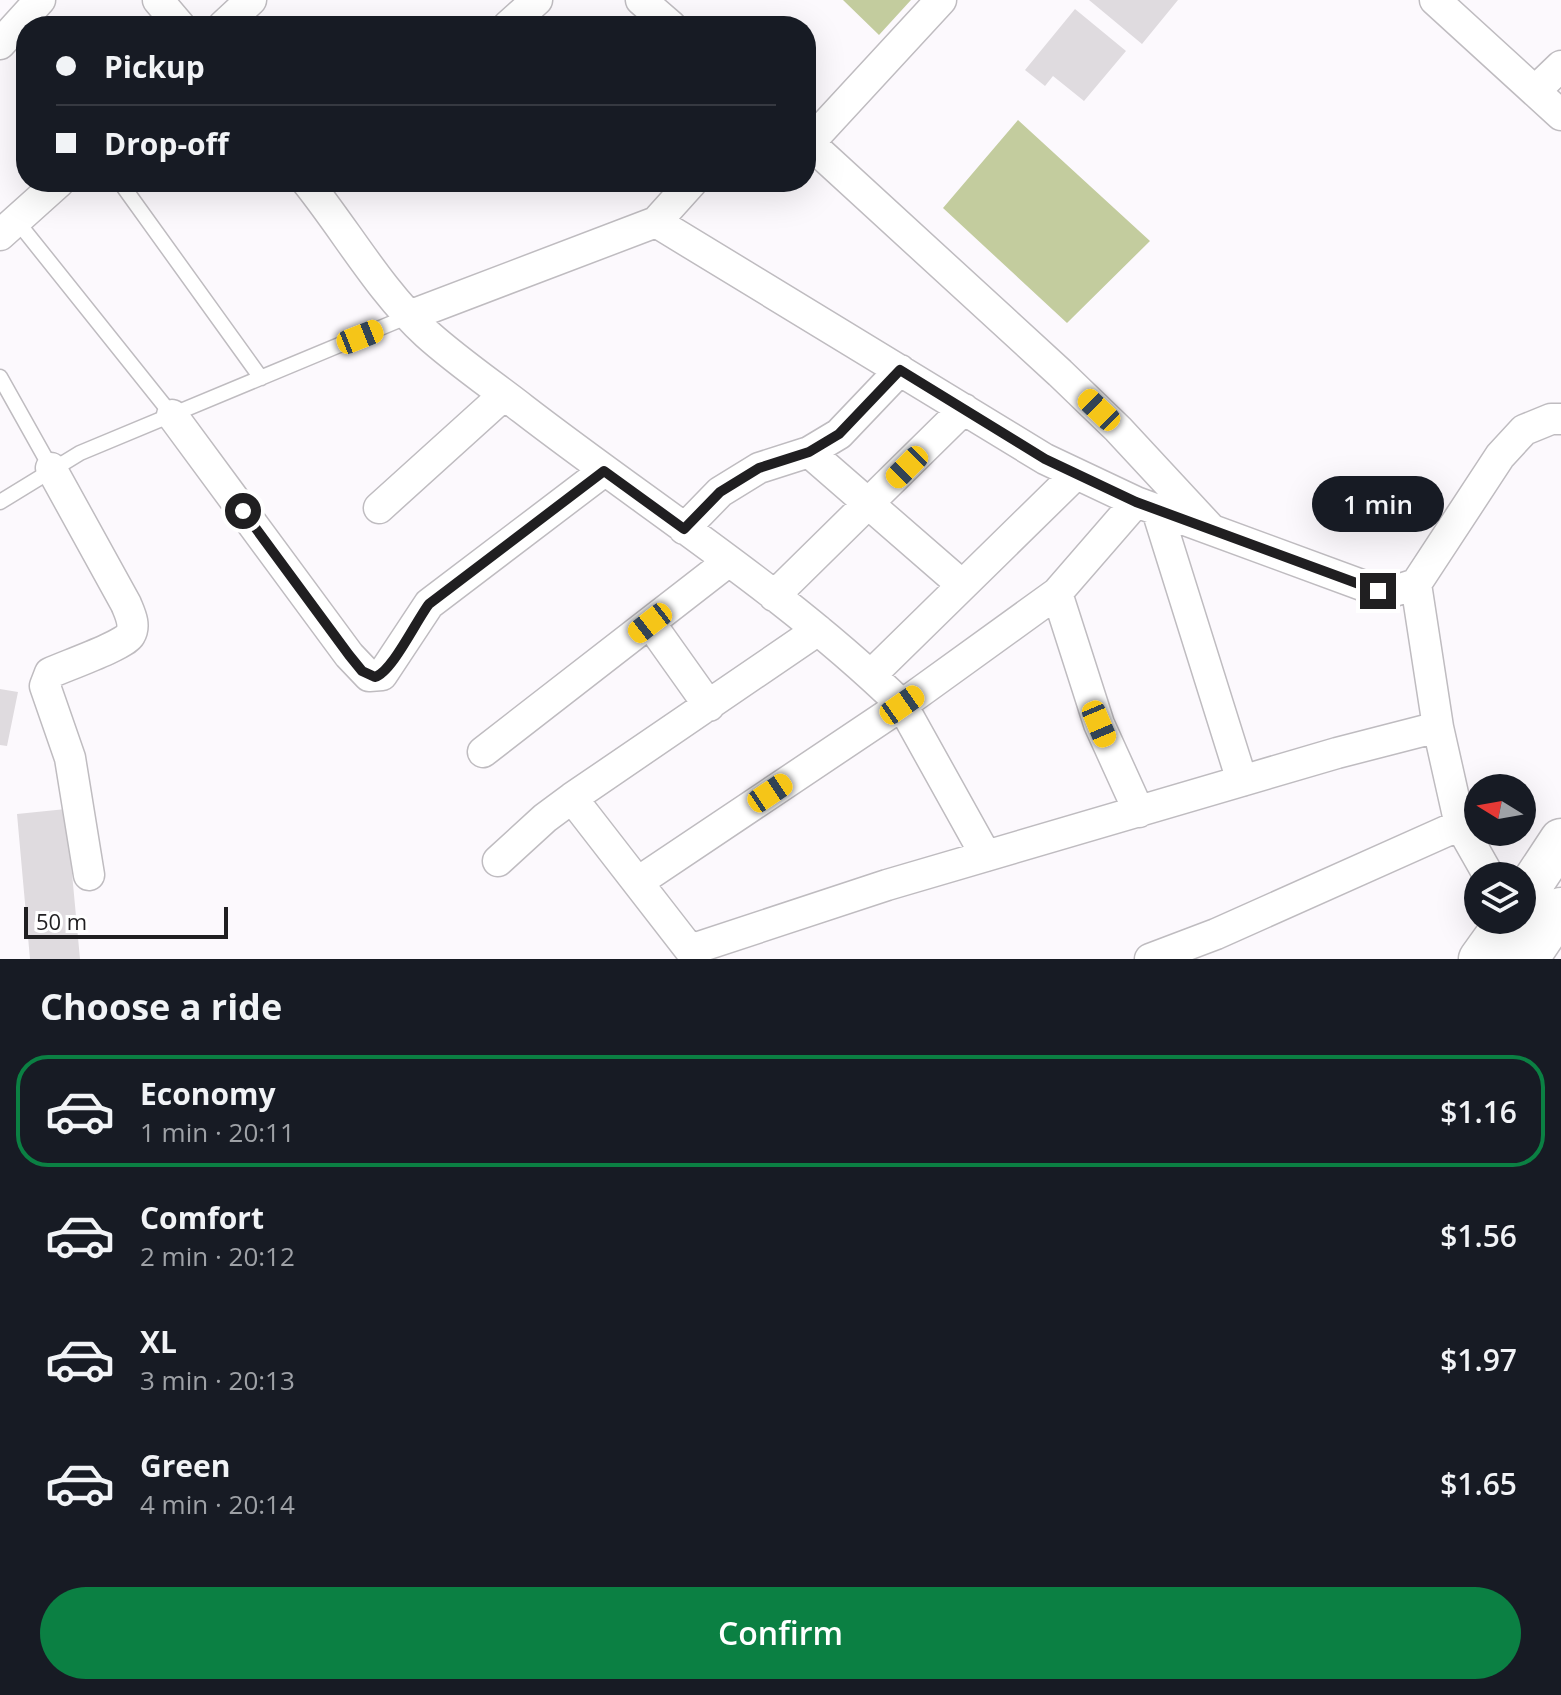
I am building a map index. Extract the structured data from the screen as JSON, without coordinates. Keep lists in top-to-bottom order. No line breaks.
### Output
{"scale_bar":"50 m","north":"left","page":{"banner":["Pickup","Drop-off"],"bubble":"1 min","scale":"50 m","heading":"Choose a ride","list":[{"name":"Economy","note":"1 min · 20:11","value":"$1.16"},{"name":"Comfort","note":"2 min · 20:12","value":"$1.56"},{"name":"XL","note":"3 min · 20:13","value":"$1.97"},{"name":"Green","note":"4 min · 20:14","value":"$1.65"}],"buttons":"Confirm"}}
